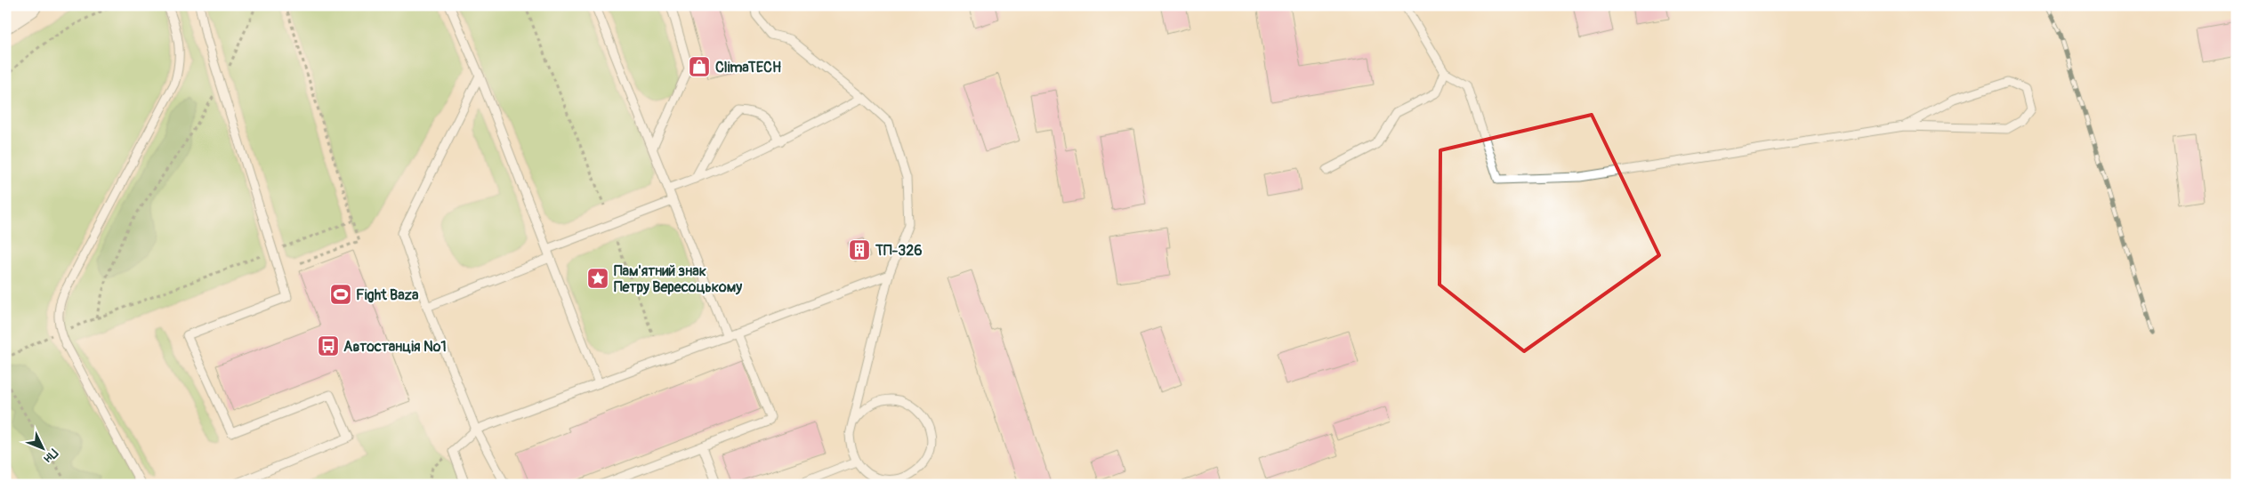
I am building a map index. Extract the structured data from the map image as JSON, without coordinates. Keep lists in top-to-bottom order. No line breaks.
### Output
{"places":{"shop":["ClimaTECH"],"building":["ТП-326"],"place":["Пам'ятний знак Петру Вересоцькому"],"sports":["Fight Baza"],"bus stop":["Автостанція №1"]},"north":"bottom right"}
